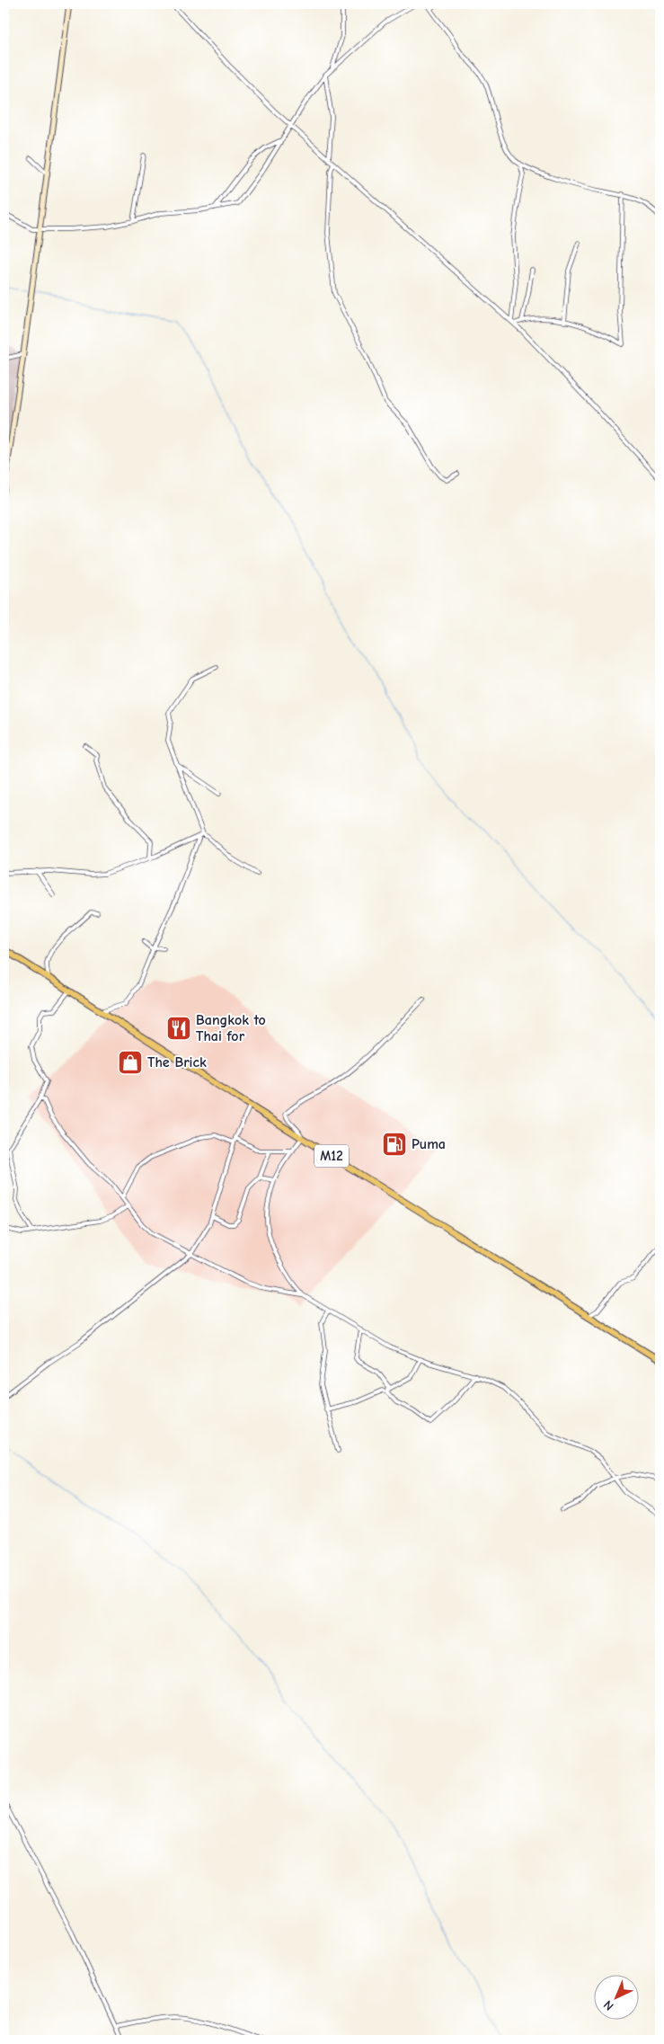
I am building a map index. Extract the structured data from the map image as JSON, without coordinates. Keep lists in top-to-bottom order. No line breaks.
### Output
{"streets":{"highway":["M12"]},"places":{"restaurant":["Bangkok to Thai for"],"shop":["The Brick"],"fuel station":["Puma"]},"north":"bottom left"}
